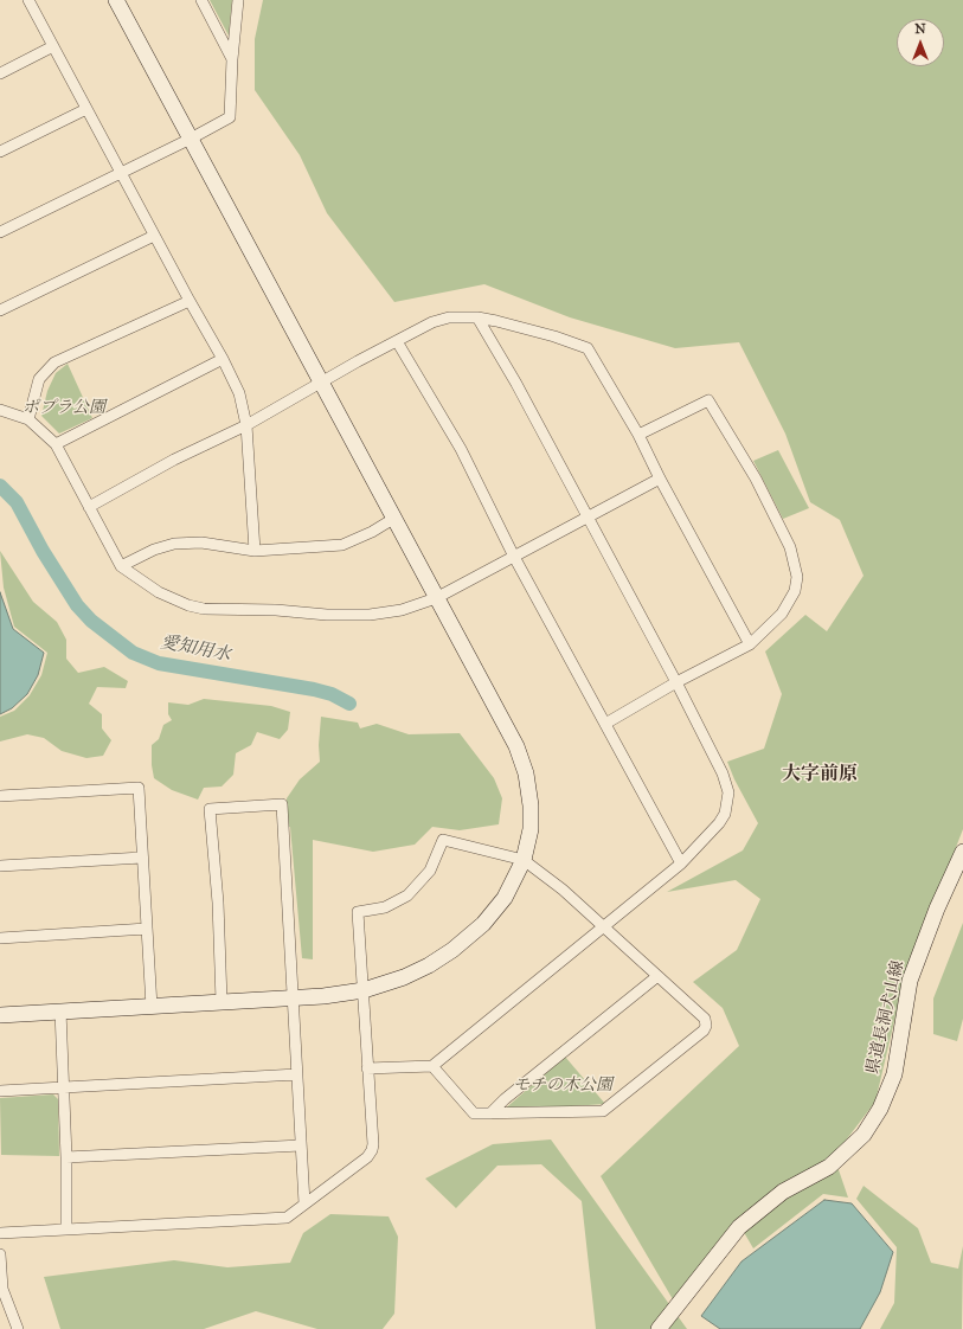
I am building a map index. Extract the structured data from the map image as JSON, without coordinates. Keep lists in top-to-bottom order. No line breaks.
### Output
{"streets":{"street":["県道長洞犬山線"]},"districts":["大字前原"],"water":["愛知用水"],"parks":["ポプラ公園","モチの木公園"],"north":"top"}
